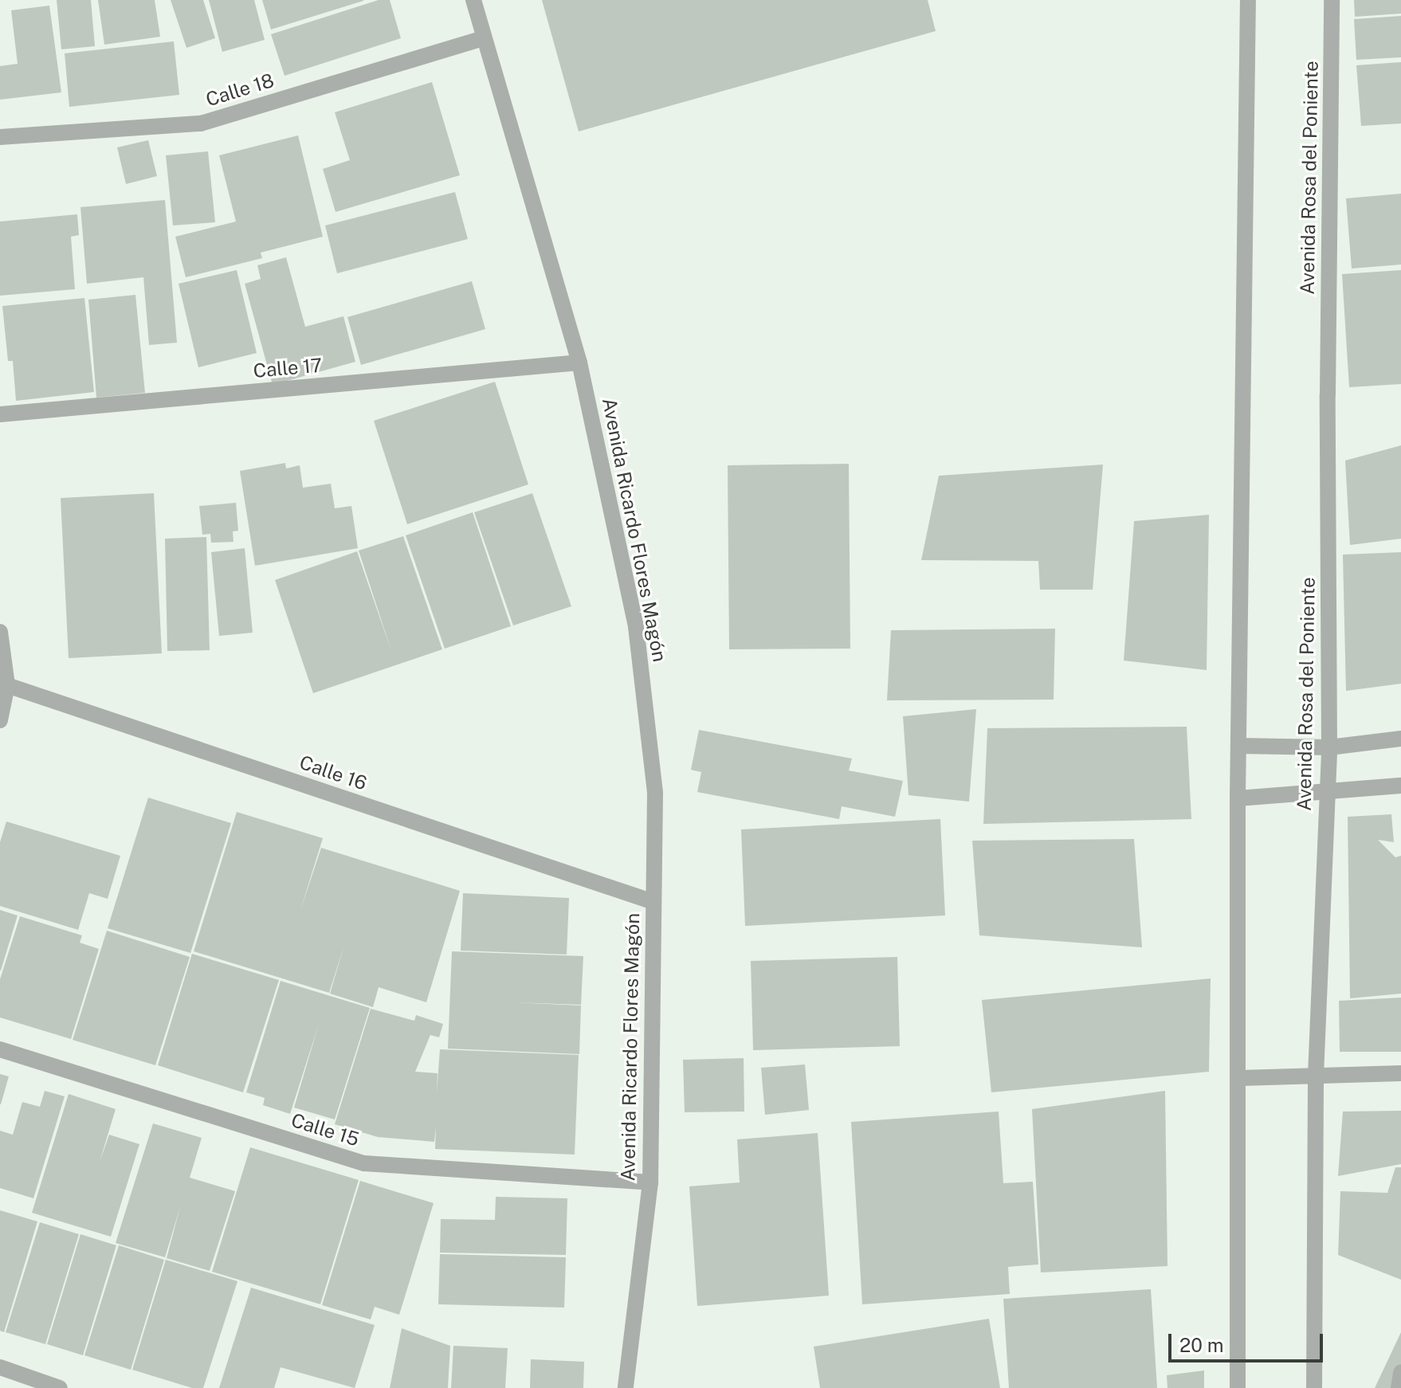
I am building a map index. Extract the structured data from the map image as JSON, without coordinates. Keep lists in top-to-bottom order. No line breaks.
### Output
{"streets":{"street":["Calle 18","Avenida Rosa del Poniente","Calle 17","Avenida Ricardo Flores Magón","Calle 16","Calle 15"]},"crossings":[["Calle 18","Avenida Ricardo Flores Magón"],["Calle 17","Avenida Ricardo Flores Magón"],["Avenida Ricardo Flores Magón","Calle 16"],["Avenida Ricardo Flores Magón","Calle 15"]],"scale_bar":"20 m"}
